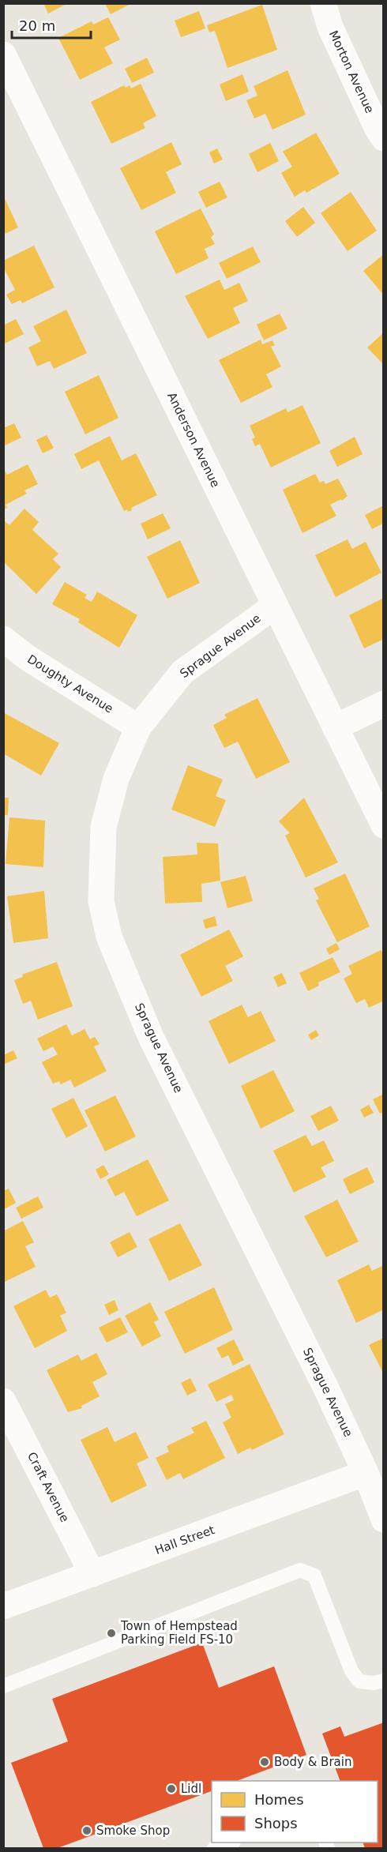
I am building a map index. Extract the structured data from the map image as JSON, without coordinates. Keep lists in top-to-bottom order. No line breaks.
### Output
{"streets":{"street":["Morton Avenue","Anderson Avenue","Sprague Avenue","Doughty Avenue","Craft Avenue","Hall Street"]},"crossings":[["Anderson Avenue","Sprague Avenue"],["Sprague Avenue","Doughty Avenue"],["Sprague Avenue","Hall Street"],["Craft Avenue","Hall Street"]],"places":["Town of Hempstead Parking Field FS-10","Body & Brain","Lidl","Smoke Shop"],"legend":["Homes","Shops"],"scale_bar":"20 m"}
